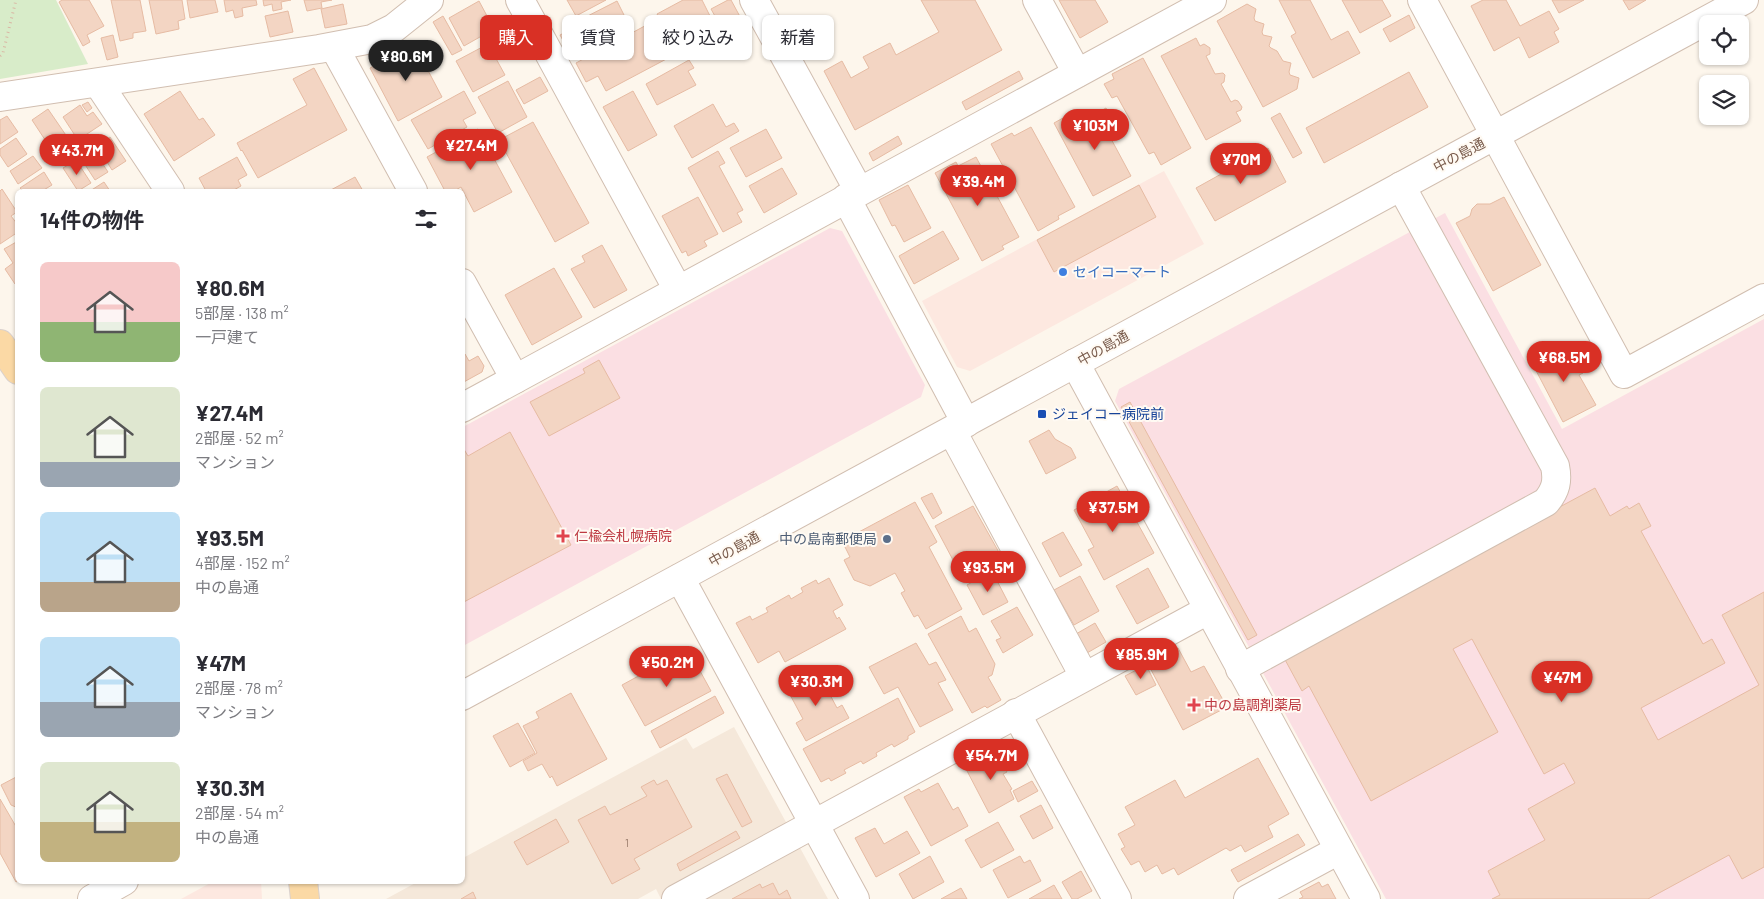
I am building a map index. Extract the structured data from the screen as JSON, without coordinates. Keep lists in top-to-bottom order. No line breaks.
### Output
{"streets":{"street":["中の島通"]},"places":{"other":["セイコーマート","中の島南郵便局"],"transit":["ジェイコー病院前"],"health":["仁楡会札幌病院","中の島調剤薬局"]},"house_numbers":["1"],"page":{"chip":["購入","賃貸","絞り込み","新着"],"price":["¥80.6M","¥103M","¥27.4M","¥43.7M","¥70M","¥39.4M","¥68.5M","¥37.5M","¥93.5M","¥85.9M","¥50.2M","¥47M","¥30.3M","¥54.7M"],"heading":"14件の物件","list":[{"name":"¥80.6M","note":"5部屋 · 138 m² · 一戸建て"},{"name":"¥27.4M","note":"2部屋 · 52 m² · マンション"},{"name":"¥93.5M","note":"4部屋 · 152 m² · 中の島通"},{"name":"¥47M","note":"2部屋 · 78 m² · マンション"},{"name":"¥30.3M","note":"2部屋 · 54 m² · 中の島通"}]}}
